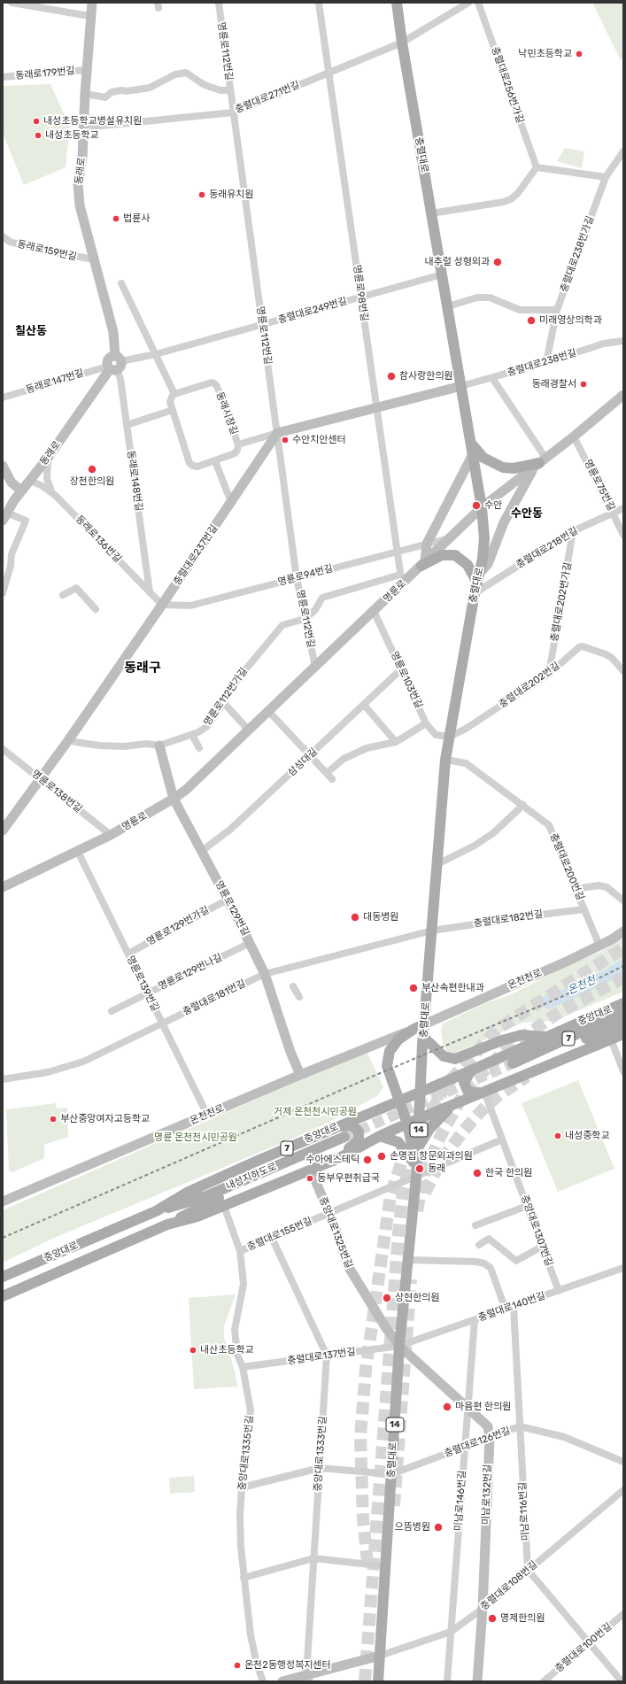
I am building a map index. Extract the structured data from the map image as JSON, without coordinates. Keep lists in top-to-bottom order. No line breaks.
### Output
{"streets":{"main road":["충렬대로","중앙대로","7","14","내성지하도로"],"street":["명륜로112번길","동래로179번길","충렬대로256번가길","충렬대로271번길","동래로","동래로159번길","충렬대로238번가길","명륜로98번길","충렬대로249번길","충렬대로238번길","동래로147번길","동래시장길","동래로148번길","명륜로75번길","동래로136번길","충렬대로218번길","충렬대로237번길","명륜로94번길","명륜로","충렬대로202번가길","명륜로103번길","충렬대로202번길","명륜로112번가길","삼성대길","명륜로138번길","충렬대로200번길","명륜로129번길","충렬대로182번길","명륜로129번가길","명륜로129번나길","온천천로","명륜로139번길","충렬대로181번길","중앙대로1307번길","중앙대로1325번길","충렬대로155번길","충렬대로140번길","충렬대로137번길","충렬대로126번길","중앙대로1335번길","중앙대로1333번길","미남로132번길","미남로146번길","미남로116번길","충렬대로108번길","충렬대로100번길"]},"crossings":[["명륜로112번길","충렬대로271번길"],["명륜로112번길","충렬대로249번길"],["명륜로112번길","동래시장길"],["명륜로112번길","충렬대로237번길"],["명륜로112번길","명륜로94번길"],["명륜로112번길","명륜로"],["명륜로112번길","명륜로112번가길"],["동래로179번길","동래로"],["충렬대로271번길","충렬대로"],["충렬대로271번길","동래로"],["충렬대로271번길","명륜로98번길"],["충렬대로","충렬대로249번길"],["충렬대로","충렬대로238번길"],["충렬대로","충렬대로218번길"],["충렬대로","명륜로"],["충렬대로","명륜로103번길"],["충렬대로","충렬대로202번길"],["충렬대로","충렬대로200번길"],["충렬대로","충렬대로182번길"],["충렬대로","온천천로"],["충렬대로","충렬대로181번길"],["충렬대로","중앙대로"],["충렬대로","중앙대로1325번길"],["충렬대로","충렬대로155번길"],["충렬대로","충렬대로140번길"],["충렬대로","충렬대로137번길"],["충렬대로","충렬대로126번길"],["충렬대로","미남로132번길"],["충렬대로","충렬대로108번길"],["동래로","동래로159번길"],["동래로","충렬대로249번길"],["동래로","동래로147번길"],["동래로","동래로148번길"],["동래로","동래로136번길"],["충렬대로238번가길","충렬대로238번길"],["명륜로98번길","충렬대로249번길"],["명륜로98번길","명륜로94번길"],["명륜로98번길","명륜로"],["충렬대로249번길","동래로147번길"],["충렬대로249번길","동래로148번길"],["동래로147번길","동래로148번길"],["동래시장길","충렬대로237번길"],["동래로148번길","동래로136번길"],["명륜로75번길","충렬대로218번길"],["명륜로75번길","명륜로"],["동래로136번길","충렬대로237번길"],["동래로136번길","명륜로94번길"],["충렬대로218번길","충렬대로202번가길"],["충렬대로237번길","명륜로94번길"],["충렬대로237번길","명륜로112번가길"],["충렬대로237번길","명륜로138번길"],["명륜로94번길","명륜로"],["명륜로","명륜로103번길"],["명륜로","명륜로138번길"],["명륜로","명륜로129번길"],["명륜로","명륜로139번길"],["충렬대로202번가길","충렬대로202번길"],["명륜로103번길","충렬대로202번길"],["명륜로103번길","삼성대길"],["명륜로112번가길","명륜로129번길"],["삼성대길","명륜로129번길"],["충렬대로200번길","충렬대로182번길"],["충렬대로200번길","온천천로"],["명륜로129번길","명륜로129번가길"],["명륜로129번길","명륜로129번나길"],["명륜로129번길","온천천로"],["명륜로129번길","충렬대로181번길"],["충렬대로182번길","충렬대로181번길"],["명륜로129번가길","명륜로139번길"],["명륜로129번나길","명륜로139번길"],["온천천로","명륜로139번길"],["명륜로139번길","충렬대로181번길"],["중앙대로","내성지하도로"],["중앙대로","중앙대로1307번길"],["중앙대로","중앙대로1325번길"],["중앙대로","중앙대로1335번길"],["중앙대로1307번길","충렬대로140번길"],["중앙대로1325번길","충렬대로155번길"],["중앙대로1325번길","충렬대로140번길"],["중앙대로1325번길","충렬대로137번길"],["중앙대로1325번길","미남로132번길"],["충렬대로155번길","중앙대로1335번길"],["충렬대로155번길","중앙대로1333번길"],["충렬대로140번길","충렬대로137번길"],["충렬대로140번길","미남로132번길"],["충렬대로140번길","미남로146번길"],["충렬대로140번길","미남로116번길"],["충렬대로137번길","중앙대로1335번길"],["충렬대로137번길","중앙대로1333번길"],["충렬대로137번길","미남로132번길"],["충렬대로126번길","미남로132번길"],["충렬대로126번길","미남로146번길"],["충렬대로126번길","미남로116번길"],["미남로132번길","미남로146번길"],["미남로132번길","충렬대로108번길"],["미남로146번길","충렬대로108번길"],["미남로116번길","충렬대로108번길"]],"districts":["칠산동","수안동","동래구"],"water":["온천천"],"parks":["거제 온천천시민공원","명륜 온천천시민공원"],"places":["낙민초등학교","내성초등학교병설유치원","내성초등학교","동래유치원","법륜사","내추럴 성형외과","미래영상의학과","참사랑한의원","동래경찰서","수안치안센터","장천한의원","수안","대동병원","부산속편한내과","부산중앙여자고등학교","내성중학교","손명집 창문외과의원","수아에스테틱","동래","한국 한의원","동부우편취급국","상현한의원","내산초등학교","마음편 한의원","으뜸병원","명제한의원","온천2동행정복지센터"]}
